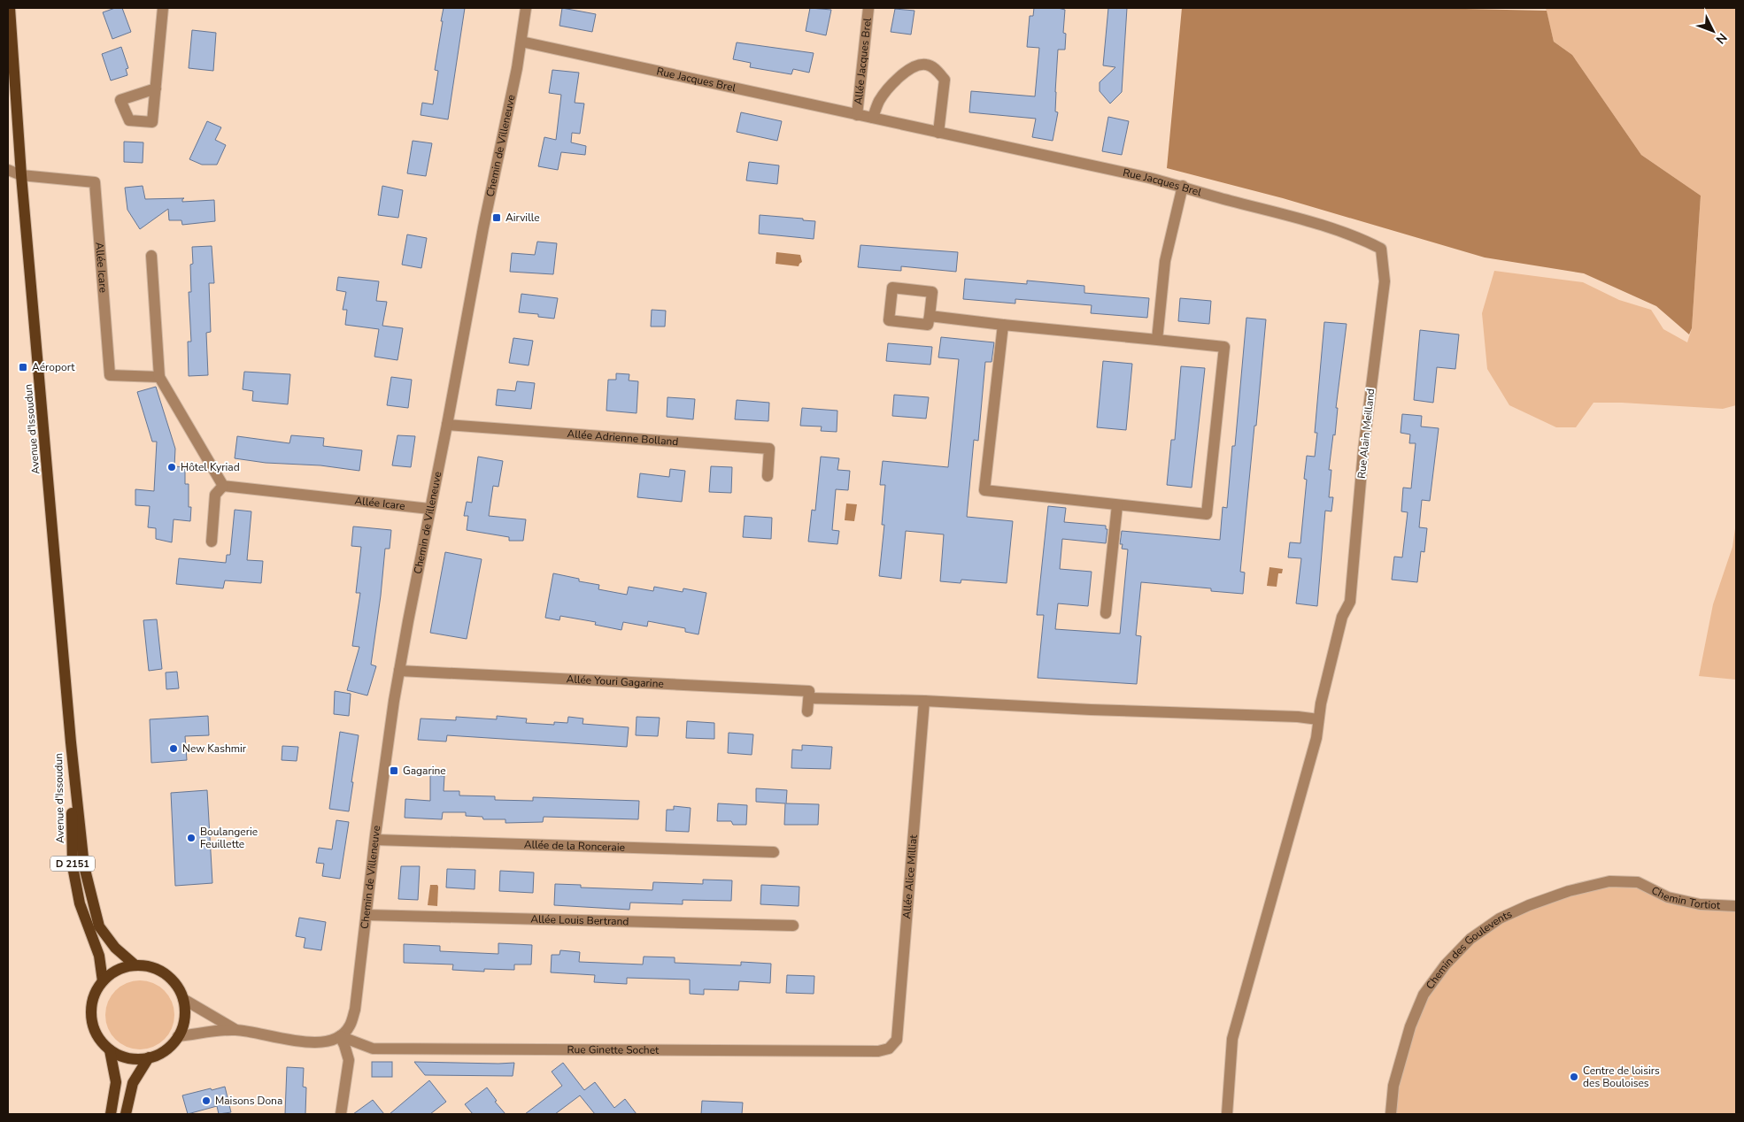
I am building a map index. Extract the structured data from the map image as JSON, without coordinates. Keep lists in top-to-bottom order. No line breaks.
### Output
{"streets":{"main road":["Avenue d'Issoudun","D 2151"],"street":["Allée Jacques Brel","Rue Jacques Brel","Chemin de Villeneuve","Allée Icare","Rue Alain Meilland","Allée Adrienne Bolland","Allée Youri Gagarine","Allée de la Ronceraie","Allée Alice Milliat","Chemin Tortiot","Allée Louis Bertrand","Chemin des Goulevents","Rue Ginette Sochet"]},"crossings":[["Allée Jacques Brel","Rue Jacques Brel"],["Rue Jacques Brel","Chemin de Villeneuve"],["Rue Jacques Brel","Rue Alain Meilland"],["Chemin de Villeneuve","Allée Icare"],["Chemin de Villeneuve","Allée Adrienne Bolland"],["Chemin de Villeneuve","Allée Youri Gagarine"],["Chemin de Villeneuve","Allée de la Ronceraie"],["Chemin de Villeneuve","Allée Louis Bertrand"],["Chemin de Villeneuve","Rue Ginette Sochet"],["Allée Icare","Avenue d'Issoudun"],["Allée Alice Milliat","Rue Ginette Sochet"],["Chemin Tortiot","Chemin des Goulevents"]],"places":{"transit":["Airville","Aéroport","Gagarine"],"other":["Hôtel Kyriad","New Kashmir","Boulangerie Feuillette","Centre de loisirs des Bouloises","Maisons Dona"]},"north":"bottom right"}
